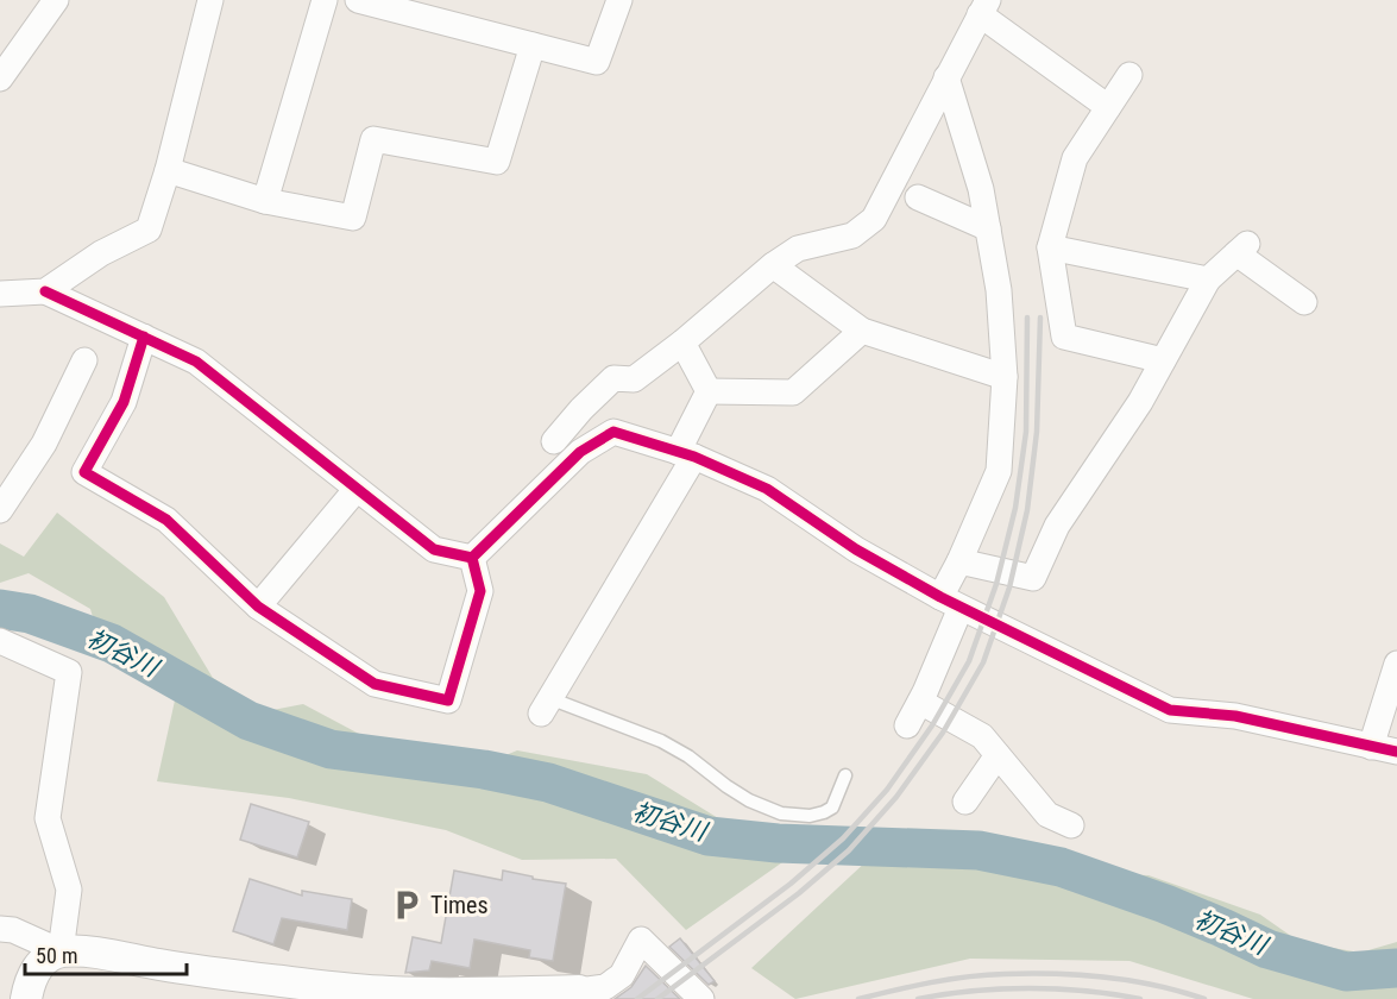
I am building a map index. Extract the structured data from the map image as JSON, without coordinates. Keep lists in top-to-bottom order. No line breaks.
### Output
{"water":["初谷川"],"places":{"parking":["Times"]},"scale_bar":"50 m"}
